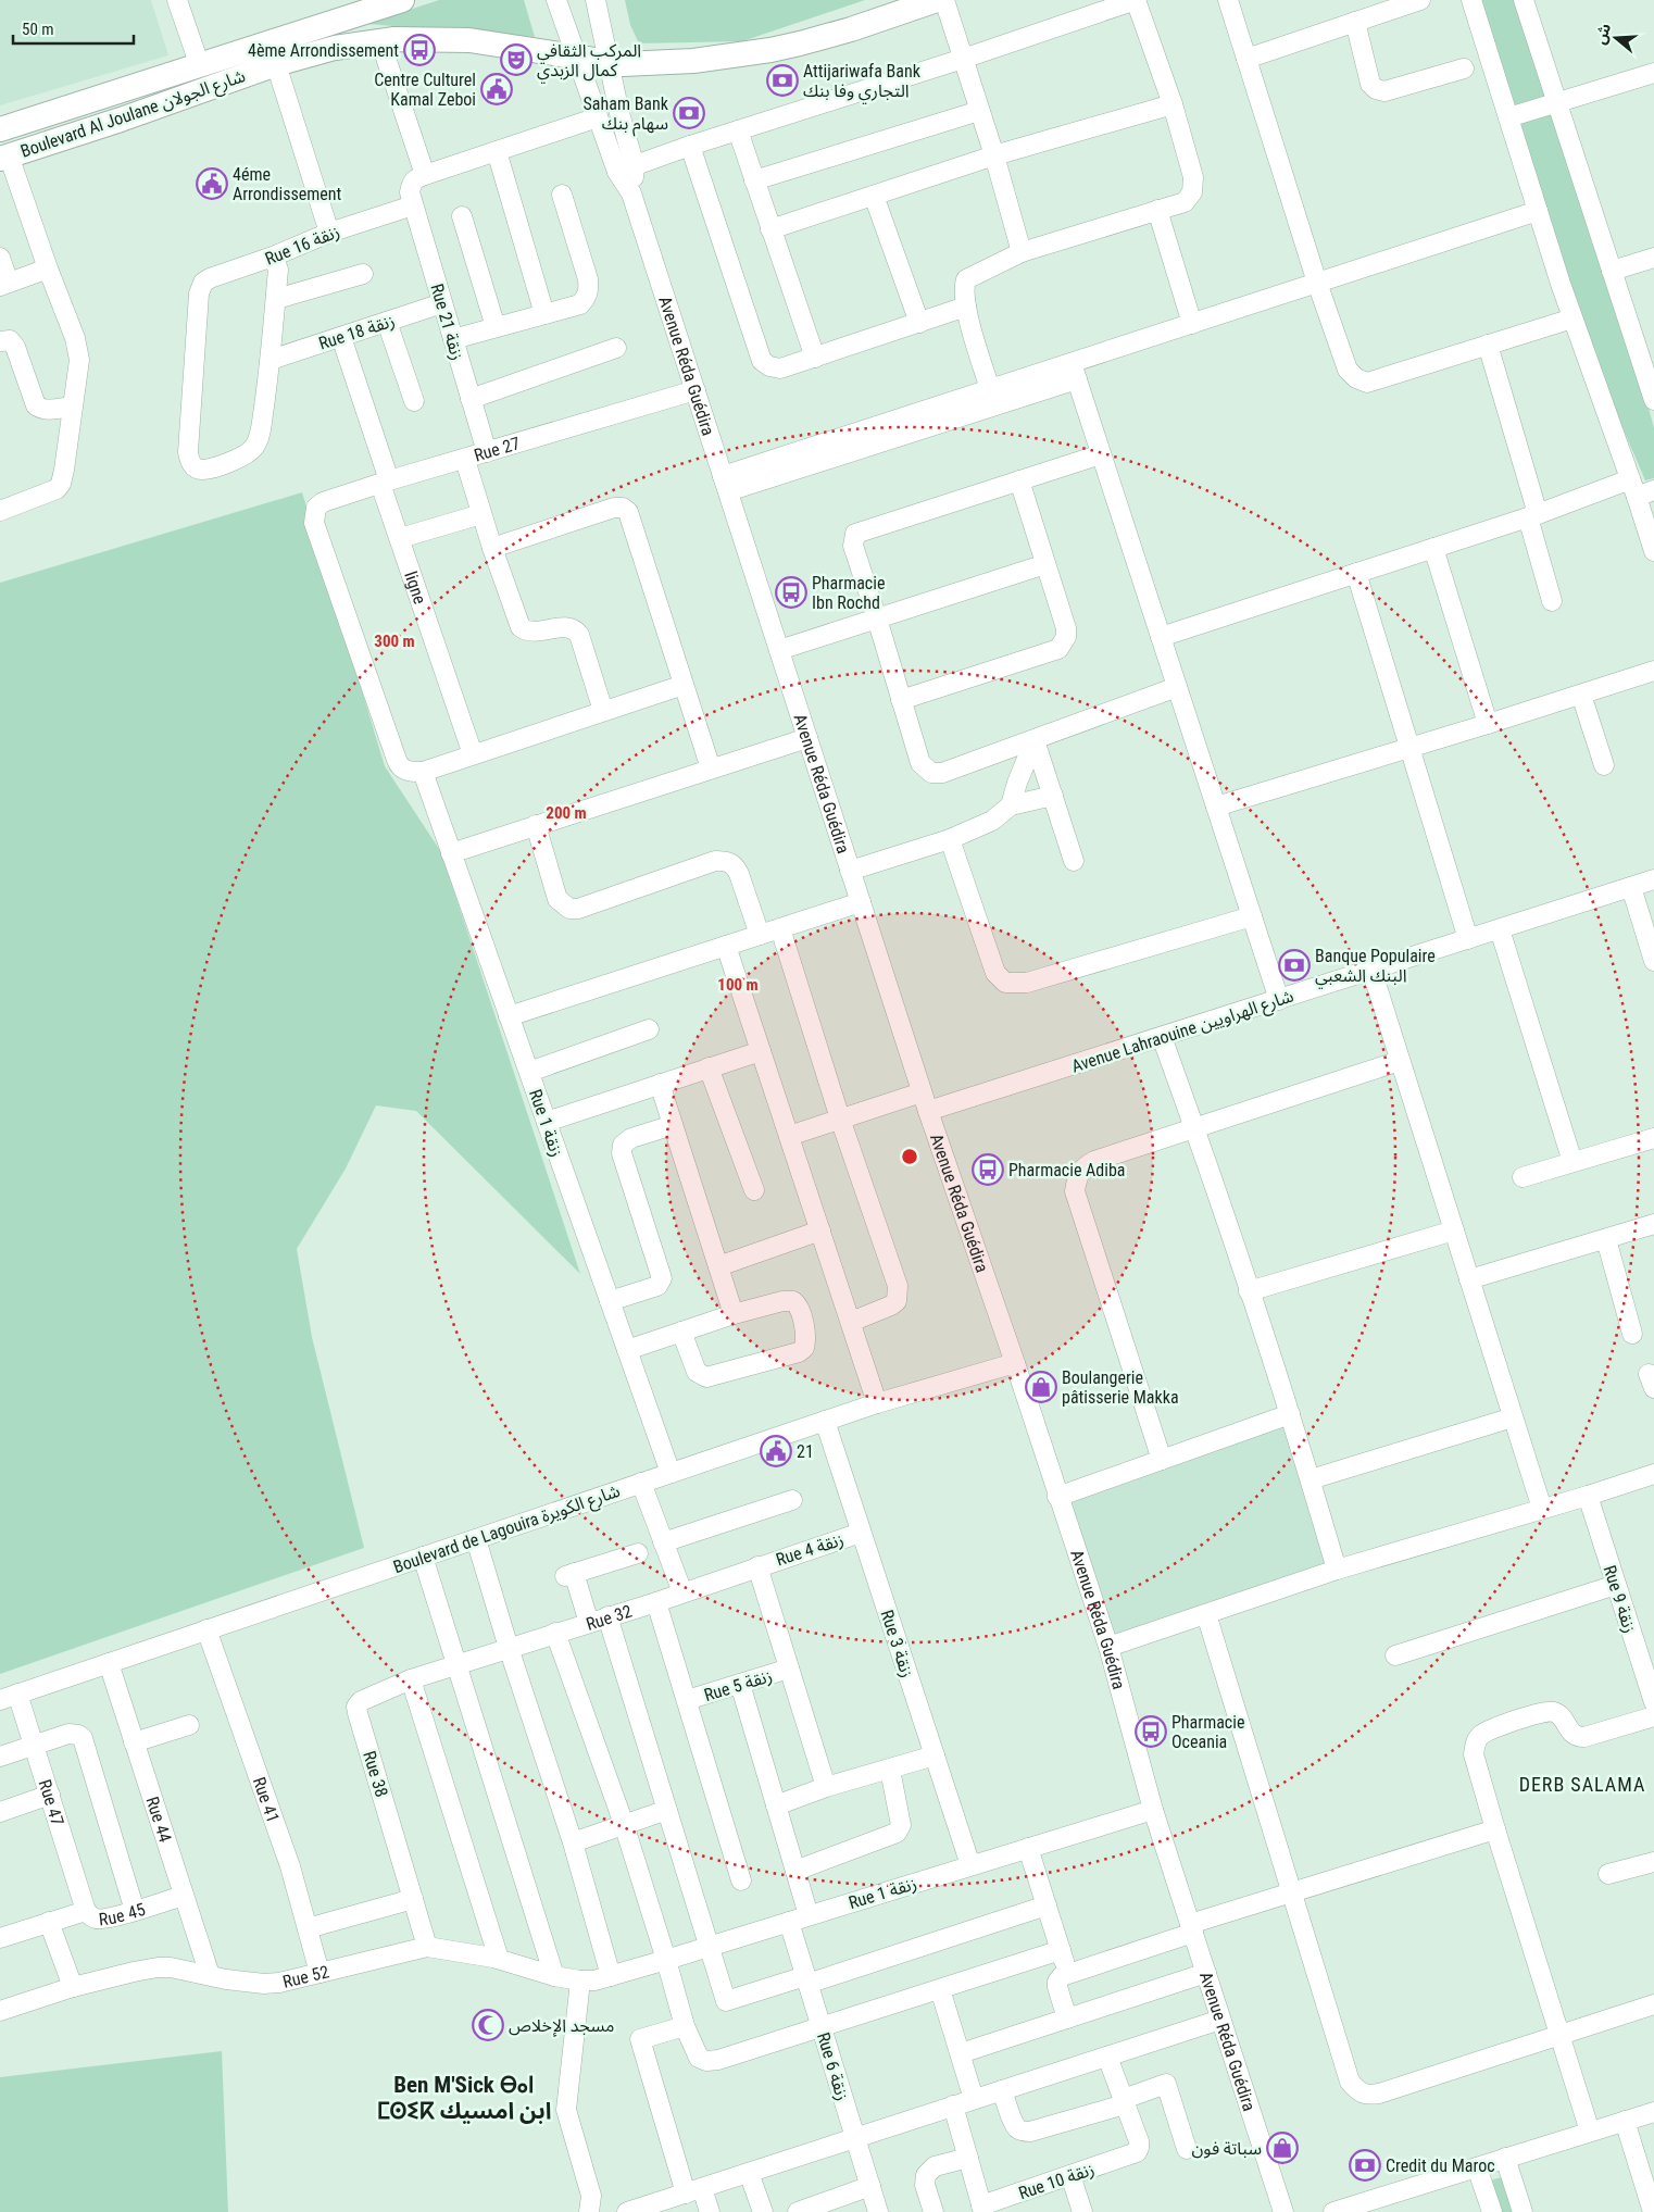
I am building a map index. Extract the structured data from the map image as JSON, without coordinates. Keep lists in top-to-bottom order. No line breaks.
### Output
{"streets":{"main road":["Boulevard Al Joulane شارع الجولان"],"street":["Rue 16 زنقة","Rue 21 زنقة","Rue 18 زنقة","Avenue Réda Guédira","Rue 27","ligne","Avenue Lahraouine شارع الهراويين","Rue 1 زنقة","Boulevard de Lagouira شارع الكويرة","Rue 4 زنقة","Rue 9 زنقة","Rue 32","Rue 3 زنقة","Rue 5 زنقة","Rue 38","Rue 41","Rue 47","Rue 44","Rue 45","Rue 52","Rue 6 زنقة","Rue 10 زنقة"]},"crossings":[["Boulevard Al Joulane شارع الجولان","Avenue Réda Guédira"],["Rue 16 زنقة","Rue 21 زنقة"],["Rue 16 زنقة","Rue 18 زنقة"],["Rue 21 زنقة","Rue 18 زنقة"],["Rue 21 زنقة","Rue 27"],["Rue 18 زنقة","ligne"],["Avenue Réda Guédira","Rue 27"],["Avenue Réda Guédira","Avenue Lahraouine شارع الهراويين"],["Avenue Réda Guédira","Rue 1 زنقة"],["Avenue Réda Guédira","Boulevard de Lagouira شارع الكويرة"],["Rue 27","ligne"],["Rue 27","Rue 1 زنقة"],["Rue 1 زنقة","Boulevard de Lagouira شارع الكويرة"],["Rue 1 زنقة","Rue 3 زنقة"],["Rue 1 زنقة","Rue 52"],["Rue 1 زنقة","Rue 6 زنقة"],["Boulevard de Lagouira شارع الكويرة","Rue 3 زنقة"],["Boulevard de Lagouira شارع الكويرة","Rue 41"],["Boulevard de Lagouira شارع الكويرة","Rue 47"],["Boulevard de Lagouira شارع الكويرة","Rue 44"],["Rue 4 زنقة","Rue 32"],["Rue 4 زنقة","Rue 3 زنقة"],["Rue 32","Rue 38"],["Rue 38","Rue 52"],["Rue 41","Rue 52"],["Rue 47","Rue 45"],["Rue 44","Rue 45"],["Rue 44","Rue 52"]],"districts":["DERB SALAMA","Ben M'Sick ⴱⴰⵏ ⵎⵙⵉⴽ ابن امسيك"],"places":{"bus stop":["4ème Arrondissement","Pharmacie Ibn Rochd","Pharmacie Adiba","Pharmacie Oceania"],"theatre":["المركب الثقافي كمال الزبدي"],"bank":["Attijariwafa Bank التجاري وفا بنك","Saham Bank سهام بنك","Banque Populaire البنك الشعبي","Credit du Maroc"],"public building":["Centre Culturel Kamal Zeboi","4éme Arrondissement","21"],"shop":["Boulangerie pâtisserie Makka","سباتة فون"],"mosque":["مسجد الإخلاص"]},"scale_bar":"50 m","north":"left","rings":["300 m","200 m","100 m"]}
